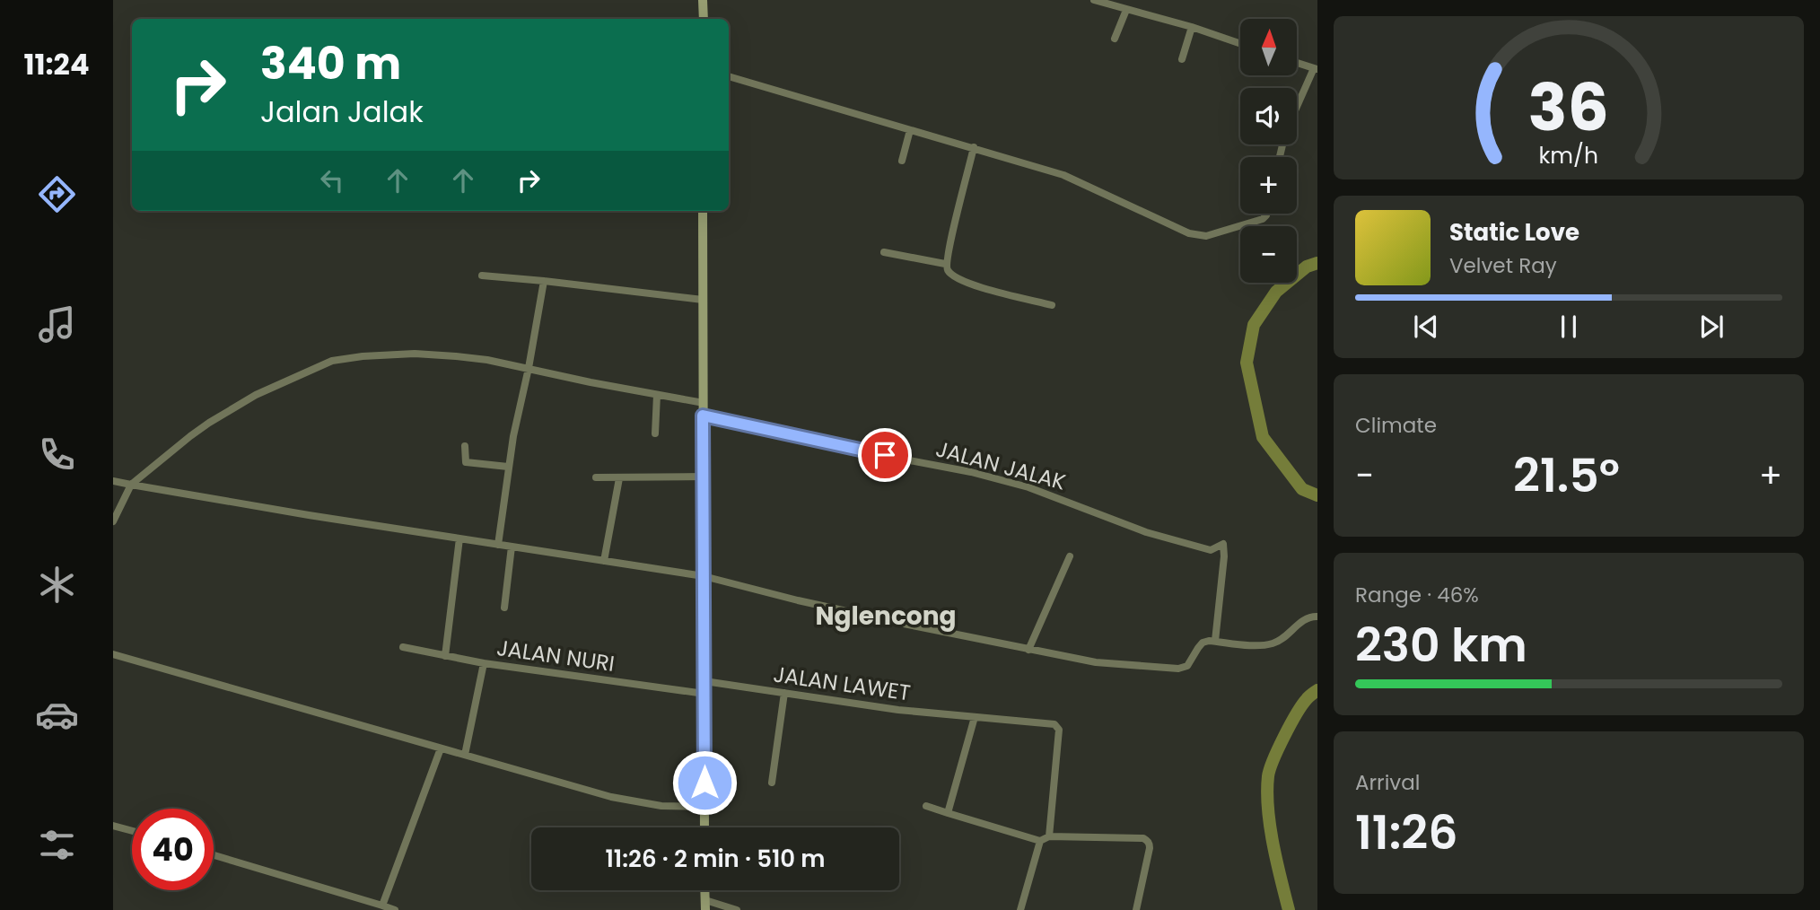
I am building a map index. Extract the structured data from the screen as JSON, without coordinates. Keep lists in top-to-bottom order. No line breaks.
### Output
{"streets":{"street":["JALAN JALAK","JALAN NURI","JALAN LAWET"]},"districts":["Nglencong"],"north":"top","page":{"tabs":"11:24","map_buttons":["+","−"],"turn":["340 m","Jalan Jalak"],"song":["Static Love","Velvet Ray"],"tile":["Climate",["Range · 46%","230 km"],["Arrival","11:26"]],"heat":["−","21.5°","+"],"limit":"40","trip":"11:26 · 2 min · 510 m","gauge":["36","km/h"]}}
